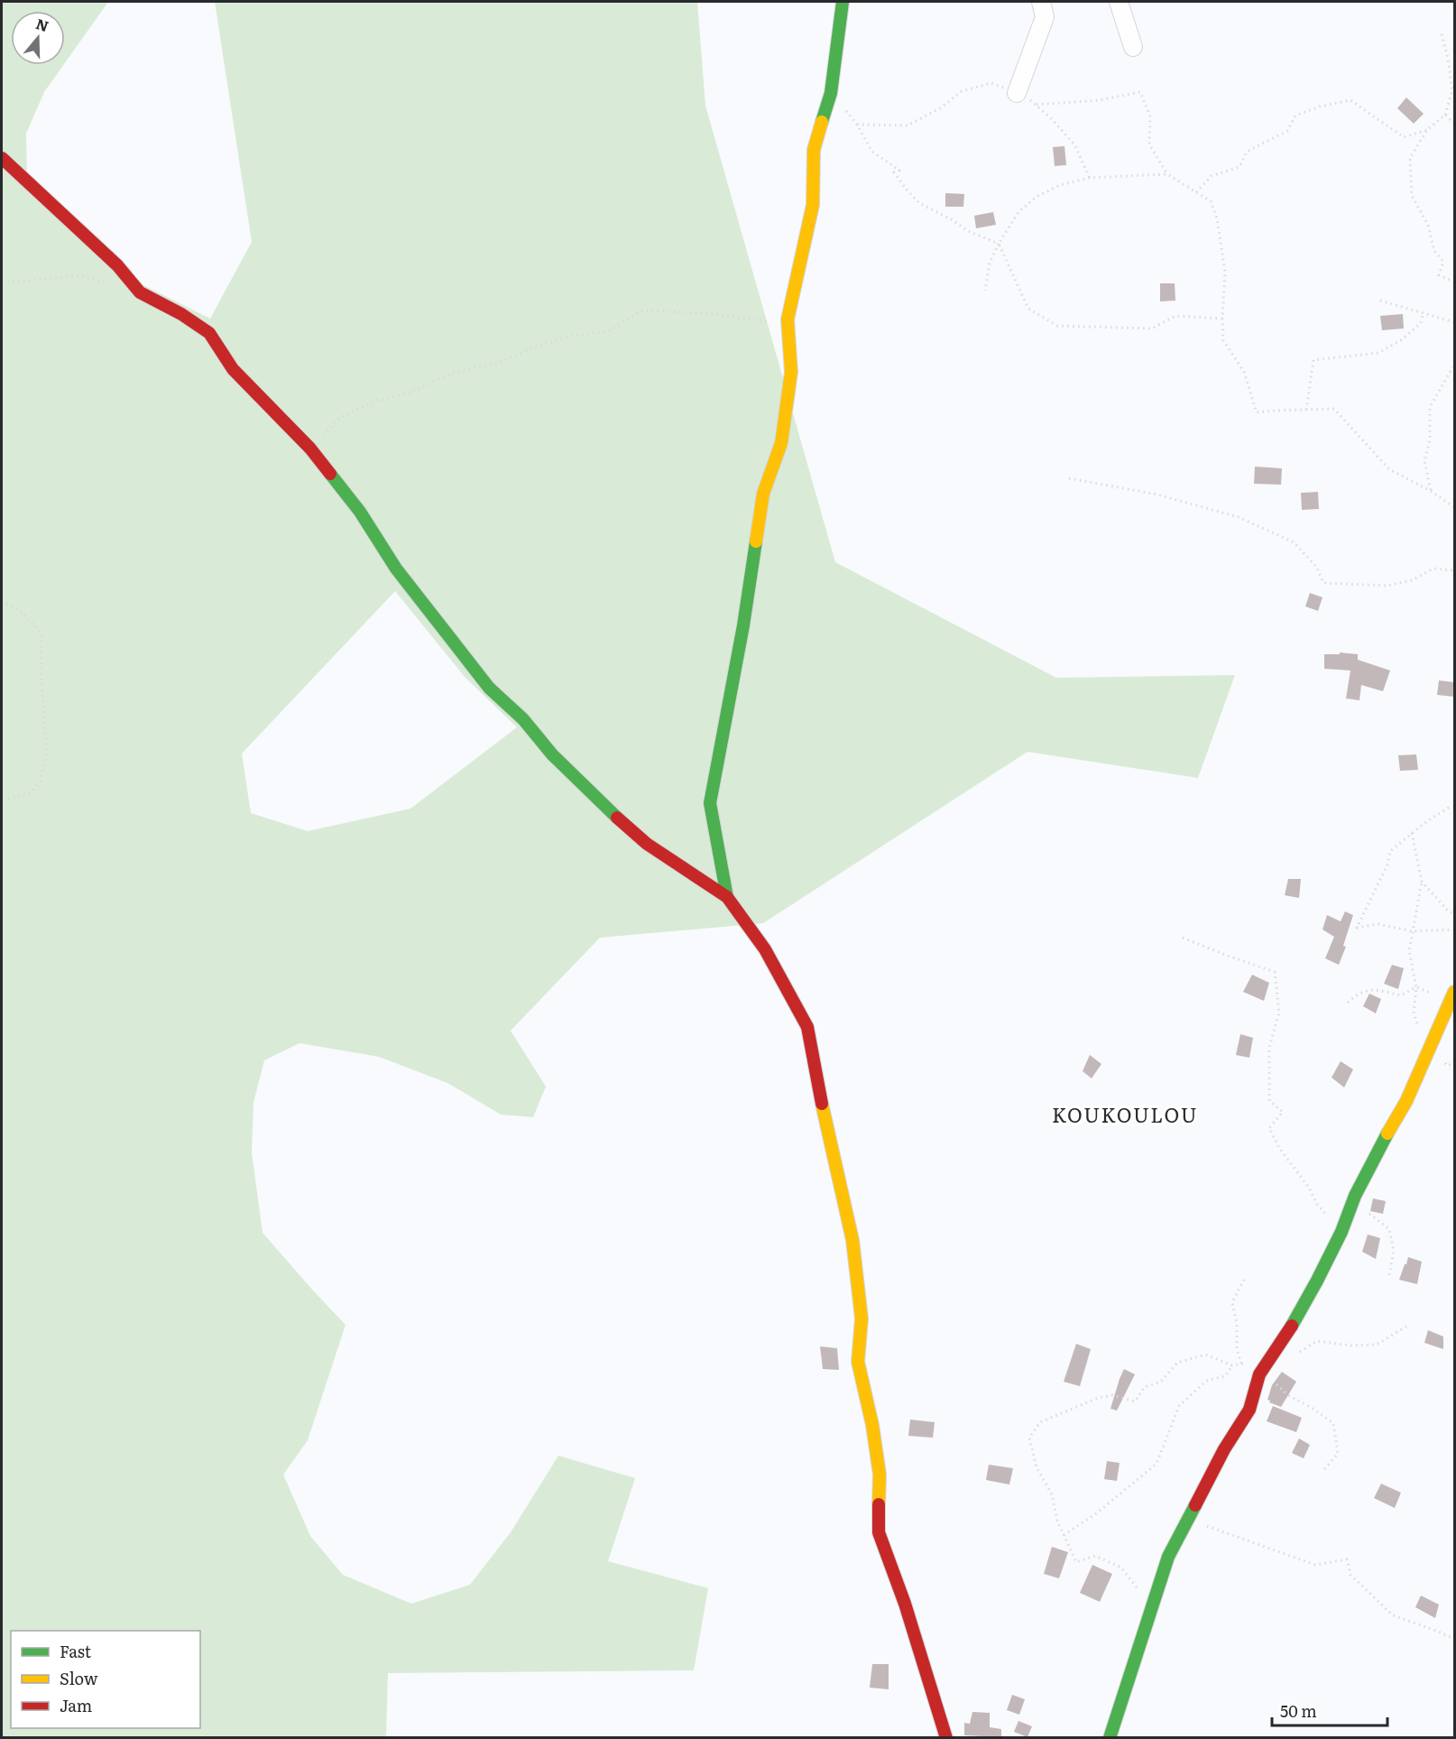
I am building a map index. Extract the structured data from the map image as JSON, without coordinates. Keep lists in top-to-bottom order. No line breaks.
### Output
{"districts":["KOUKOULOU"],"legend":["Fast","Slow","Jam"],"scale_bar":"50 m","north":"top"}
